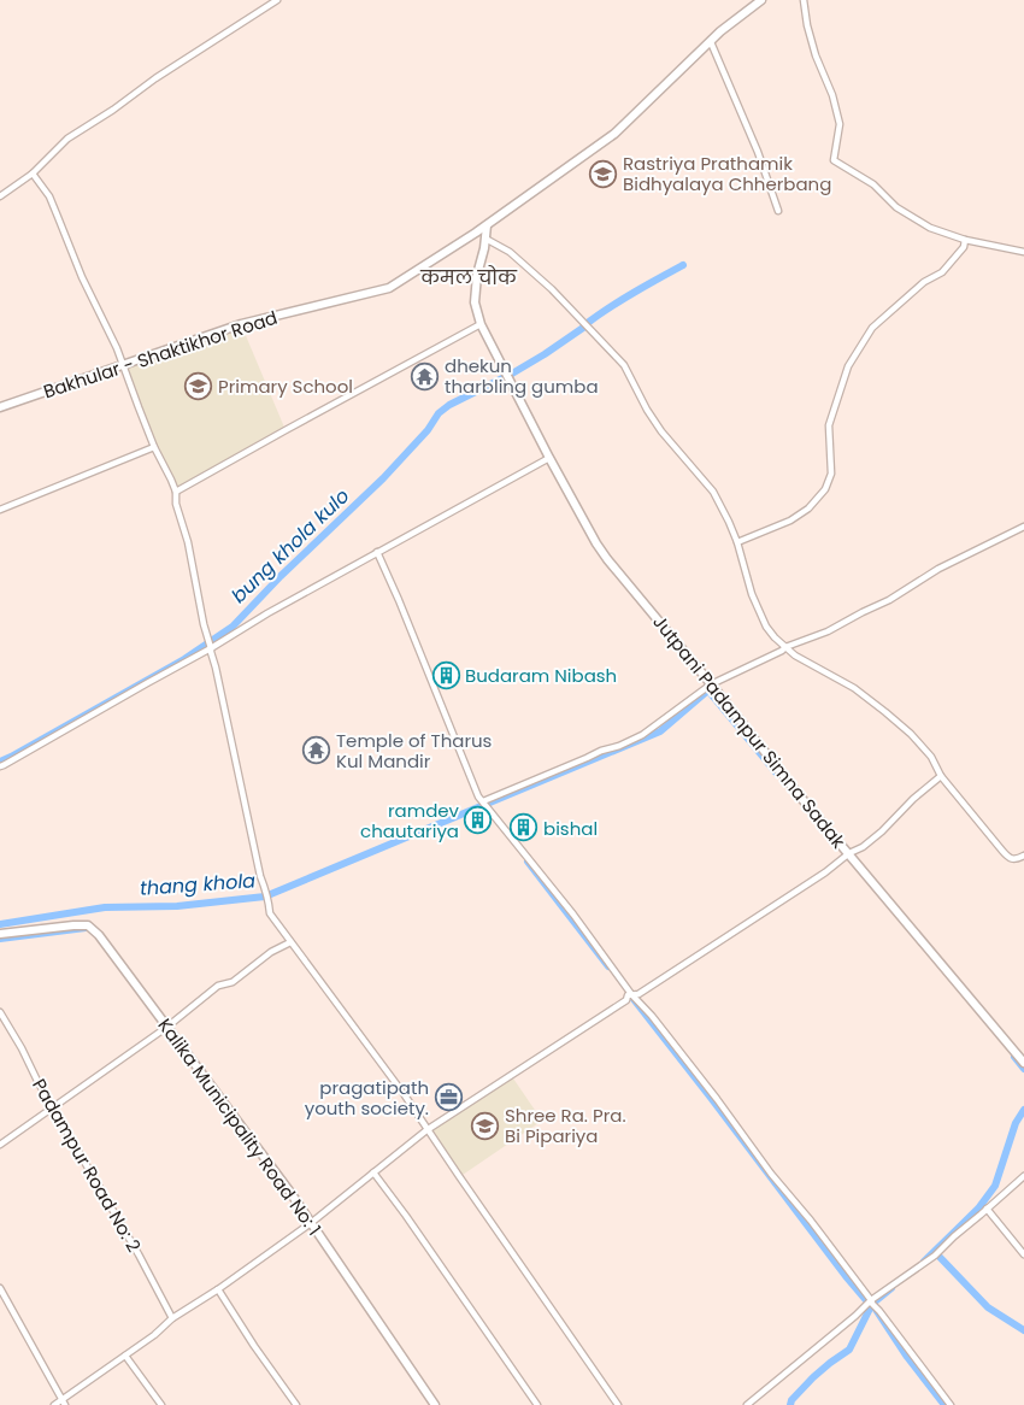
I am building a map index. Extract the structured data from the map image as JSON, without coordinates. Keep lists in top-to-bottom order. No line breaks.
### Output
{"streets":{"street":["Bakhular - Shaktikhor Road","Jutpani Padampur Simna Sadak","Kalika Municipality Road No: 1","Padampur Road No: 2"]},"crossings":[["Bakhular - Shaktikhor Road","Jutpani Padampur Simna Sadak"]],"districts":["कमल चोक"],"water":["bung khola kulo","thang khola"],"places":{"school or university":["Rastriya Prathamik Bidhyalaya Chherbang","Primary School","Shree Ra. Pra. Bi Pipariya"],"temple":["dhekun tharbling gumba","Temple of Tharus Kul Mandir"],"building":["Budaram Nibash","ramdev chautariya","bishal"],"office":["pragatipath youth society."]}}
